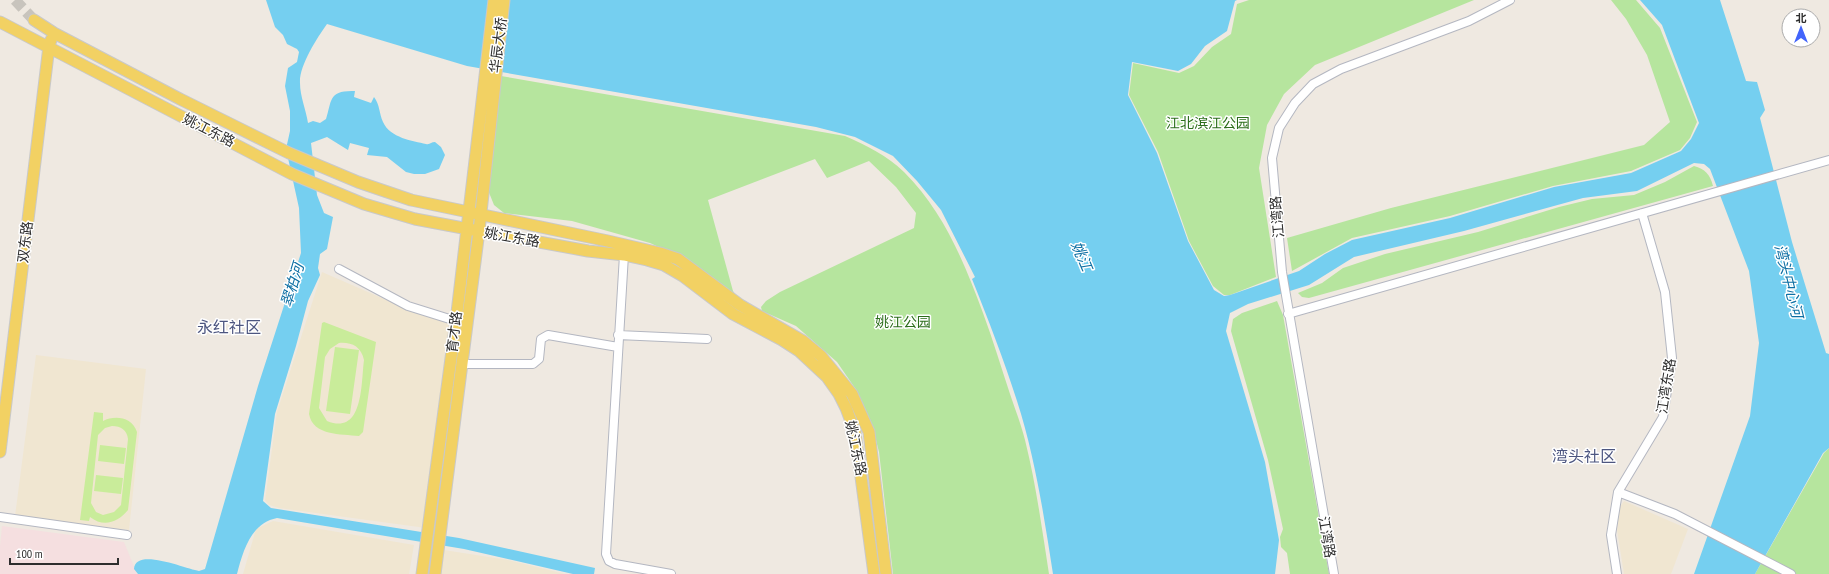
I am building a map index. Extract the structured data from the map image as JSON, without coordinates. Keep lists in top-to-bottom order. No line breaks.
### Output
{"streets":{"main road":["华辰大桥","姚江东路","双东路","育才路"],"street":["江湾路","江湾东路"]},"crossings":[["华辰大桥","育才路"],["姚江东路","双东路"],["姚江东路","育才路"]],"districts":["永红社区","湾头社区"],"water":["姚江","湾头中心河","翠柏河"],"parks":["江北滨江公园","姚江公园"],"scale_bar":"100 m","north":"top"}
